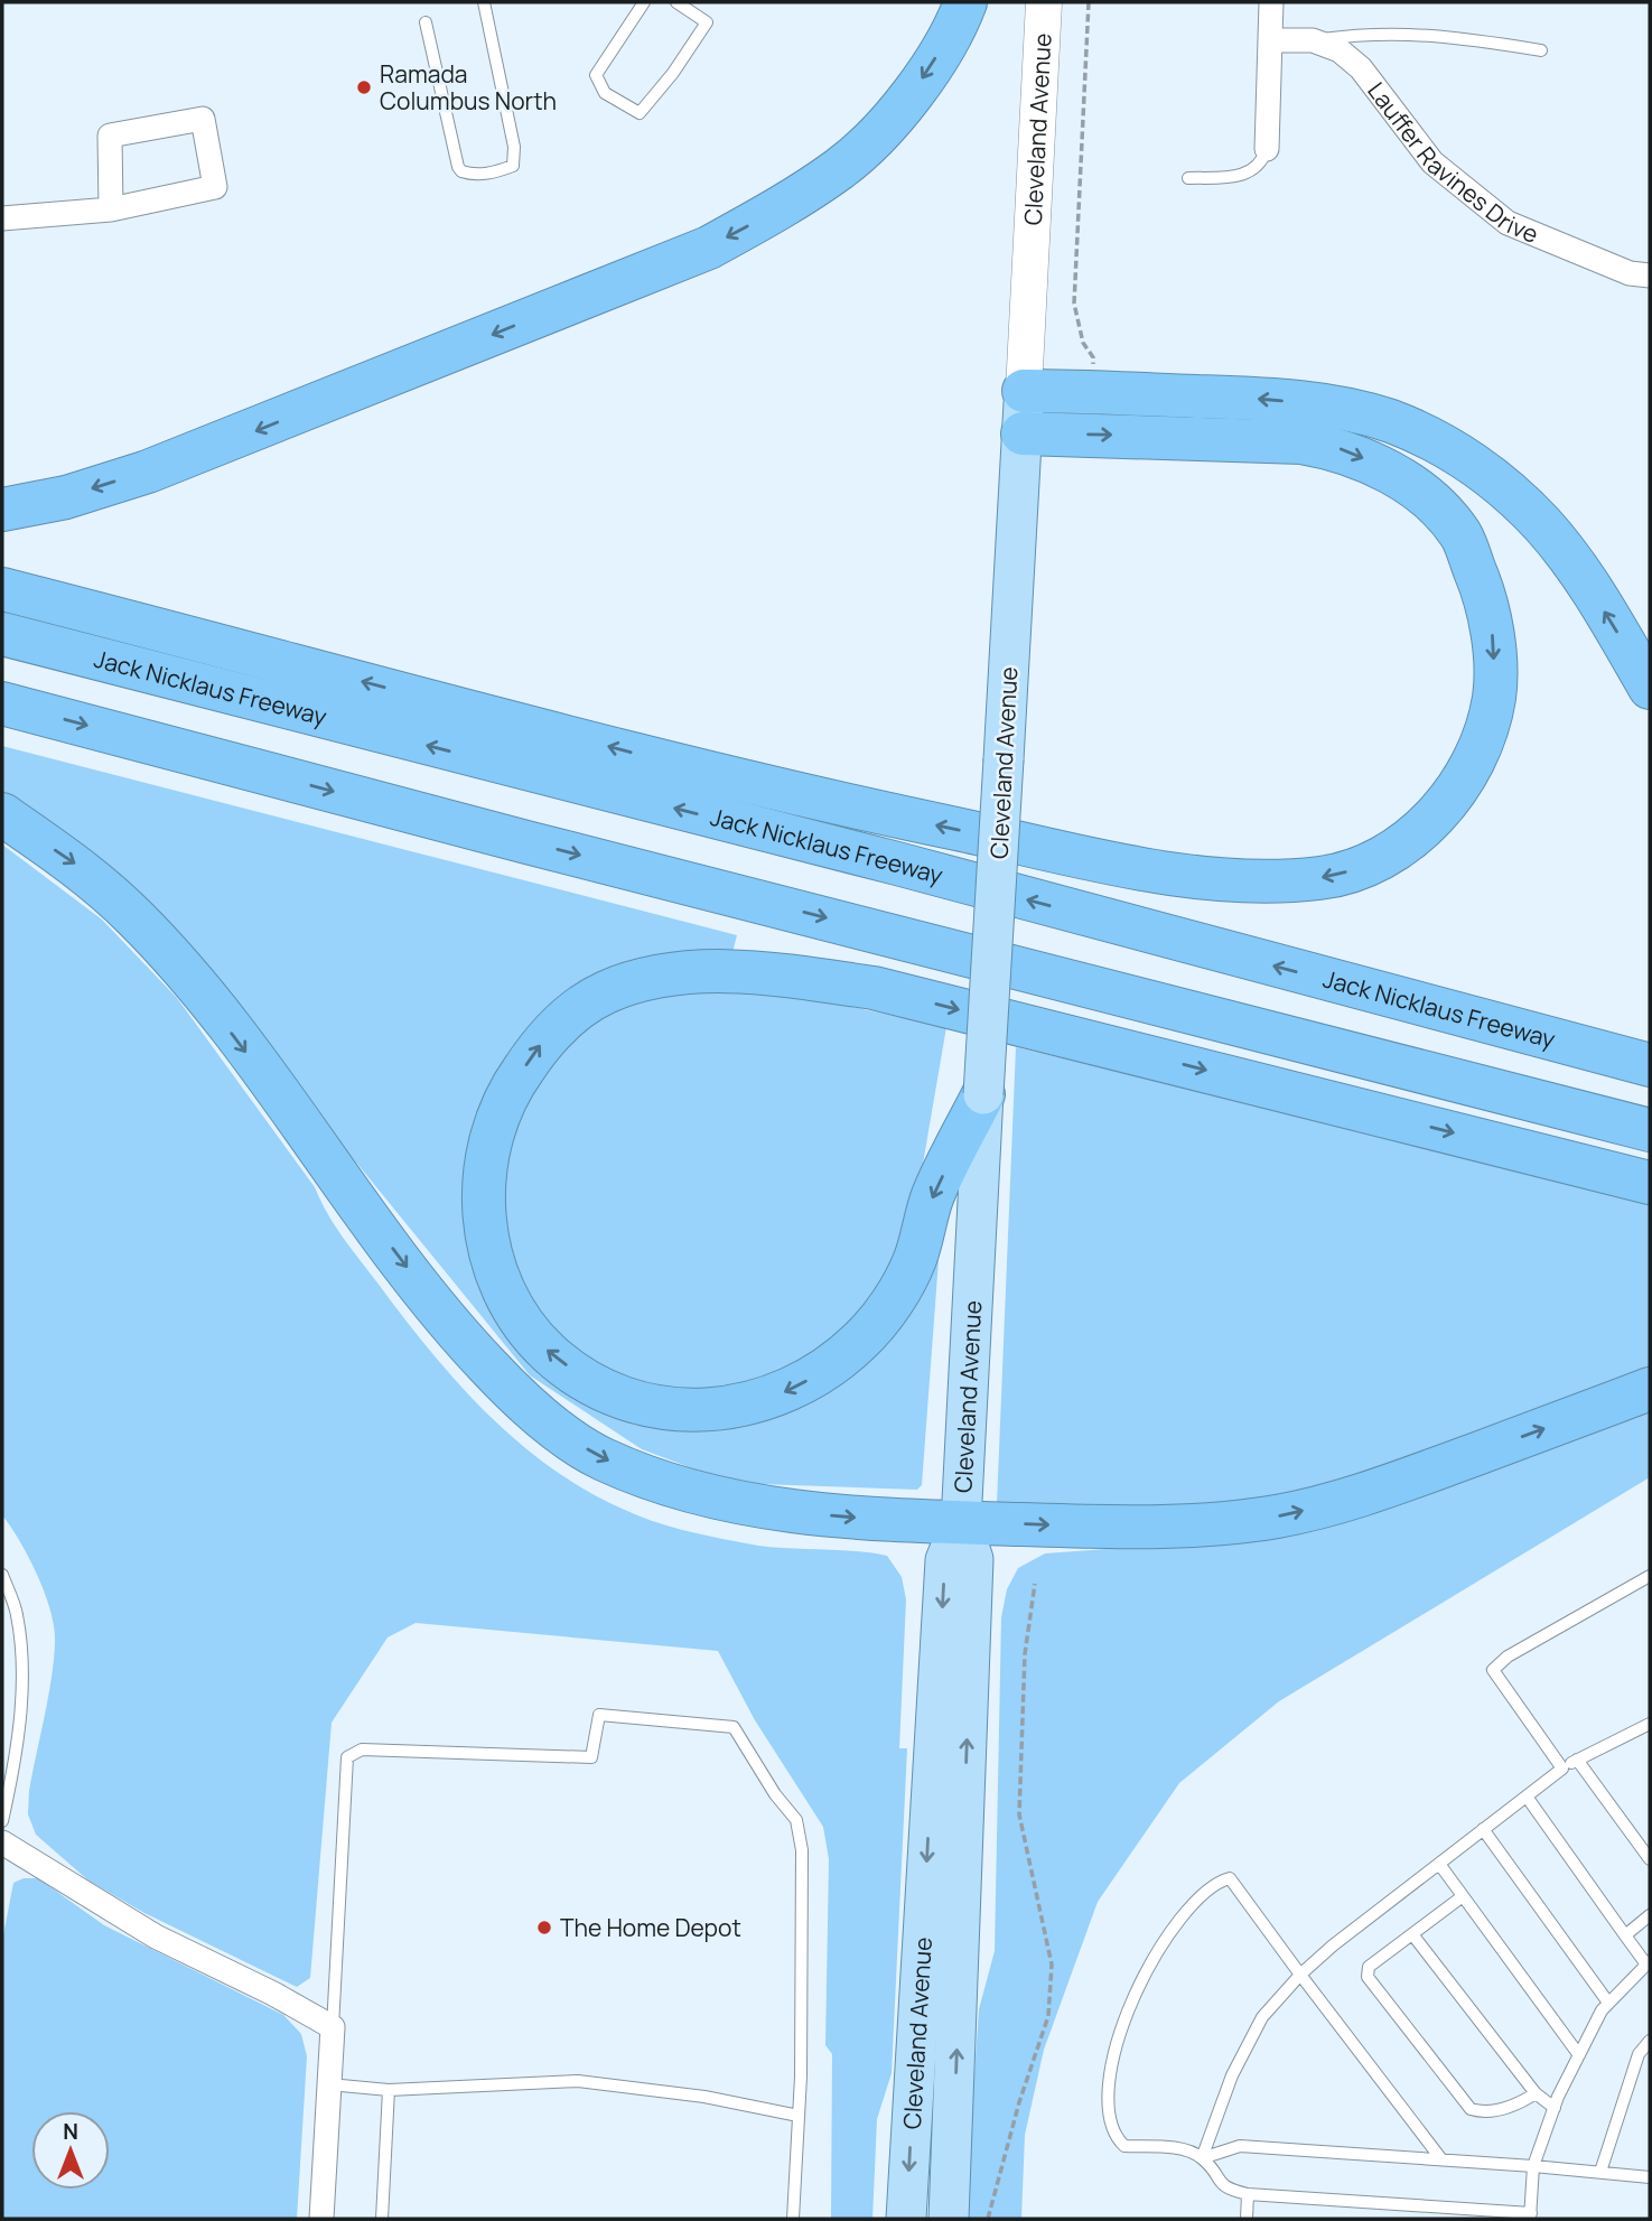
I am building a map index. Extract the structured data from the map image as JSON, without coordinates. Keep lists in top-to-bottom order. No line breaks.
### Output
{"streets":{"highway":["Jack Nicklaus Freeway"],"main road":["Cleveland Avenue"],"street":["Lauffer Ravines Drive"]},"places":["Ramada Columbus North","The Home Depot"],"north":"top"}
